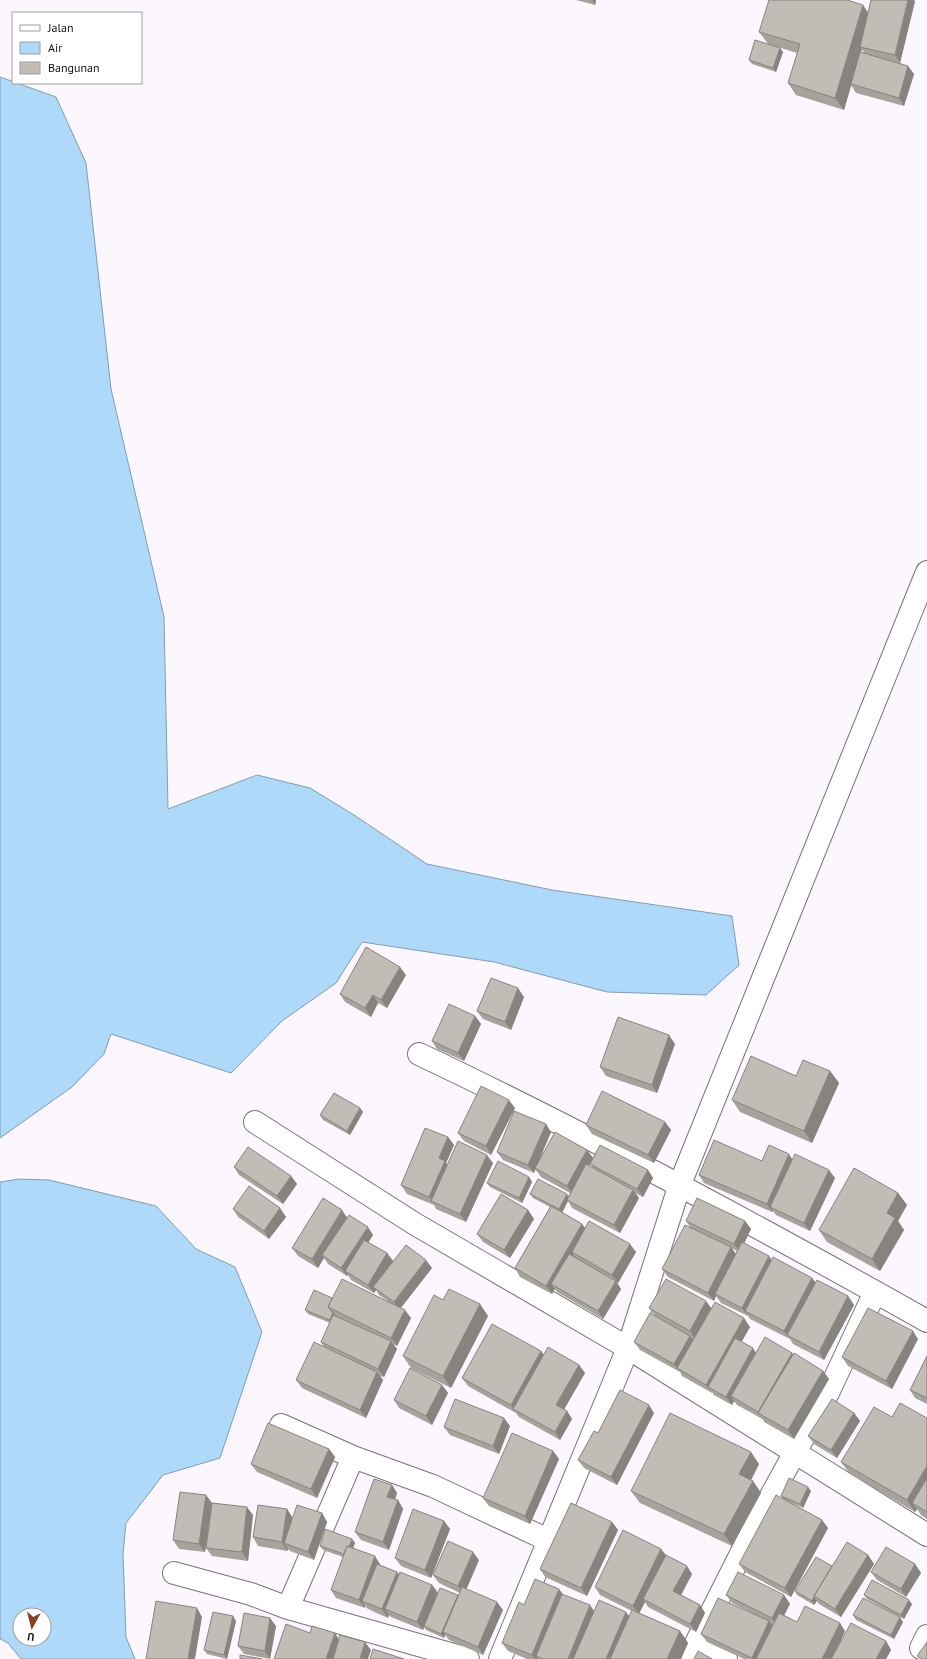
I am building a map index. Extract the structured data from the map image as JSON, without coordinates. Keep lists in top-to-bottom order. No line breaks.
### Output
{"legend":["Jalan","Air","Bangunan"],"north":"bottom"}
